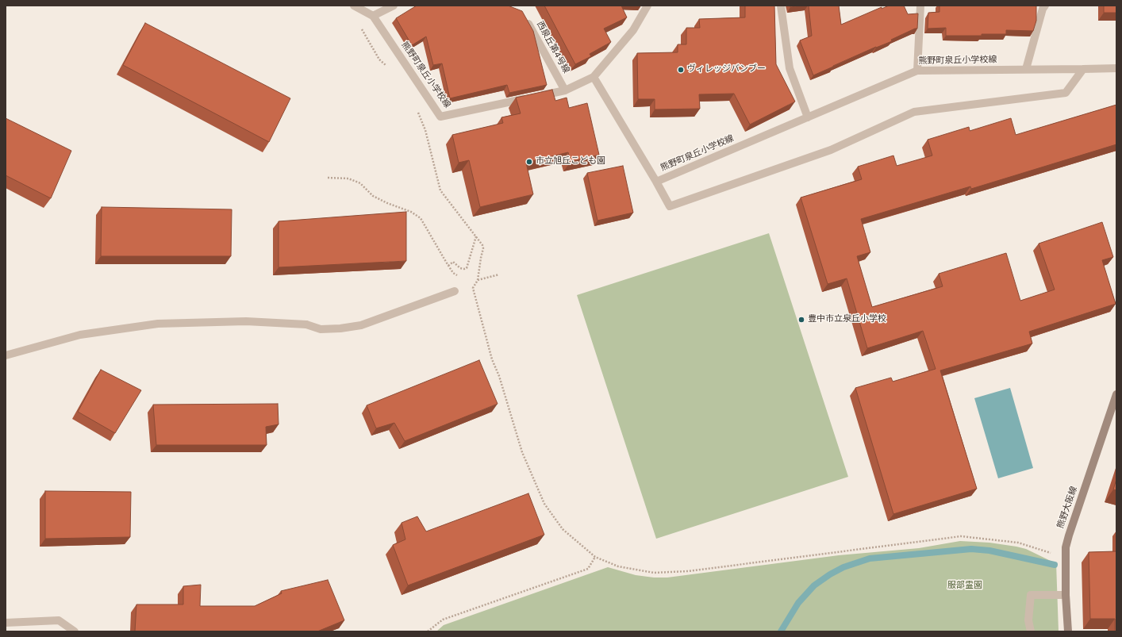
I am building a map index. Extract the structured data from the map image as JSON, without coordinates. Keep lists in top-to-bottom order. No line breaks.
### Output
{"streets":{"main road":["熊野大阪線"],"street":["西泉丘第4号線","熊野町泉丘小学校線"]},"crossings":[["西泉丘第4号線","熊野町泉丘小学校線"]],"parks":["服部霊園"],"places":["ヴィレッジバンブー","市立旭丘こども園","豊中市立泉丘小学校"]}
